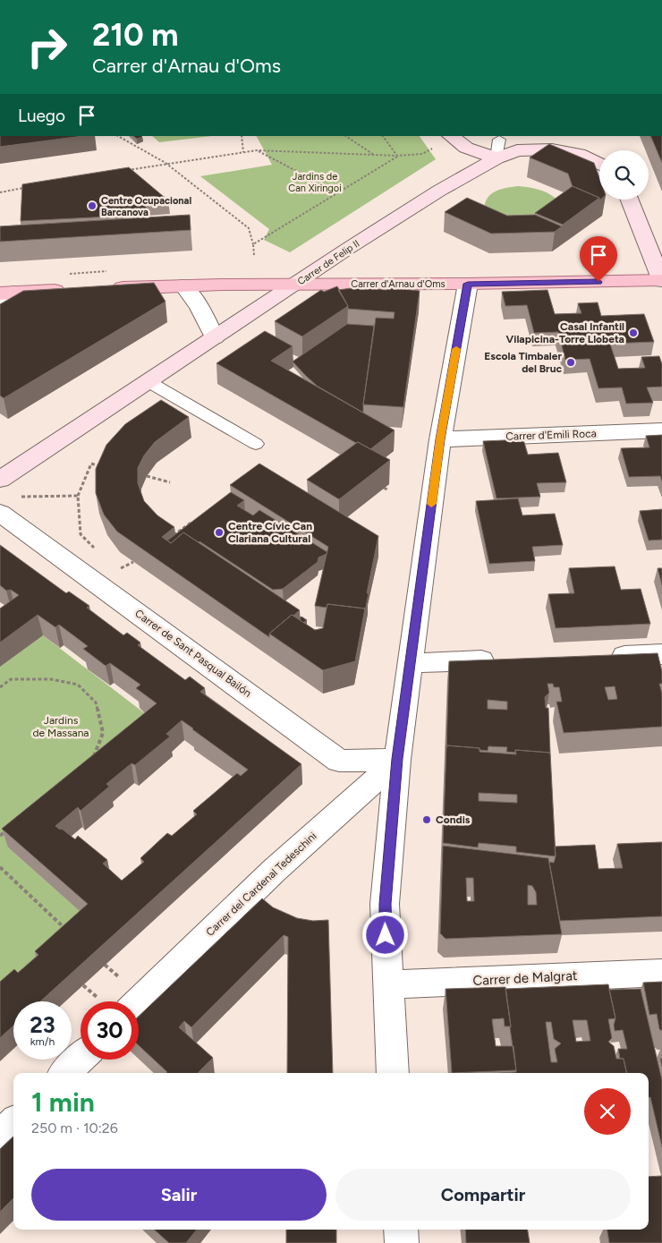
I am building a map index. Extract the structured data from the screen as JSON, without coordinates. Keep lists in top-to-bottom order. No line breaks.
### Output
{"streets":{"main road":["Carrer d'Arnau d'Oms"],"street":["Carrer de Felip II","Carrer d'Emili Roca","Carrer de Sant Pasqual Bailón","Carrer del Cardenal Tedeschini","Carrer de Malgrat"]},"crossings":[["Carrer de Felip II","Carrer d'Arnau d'Oms"],["Carrer de Sant Pasqual Bailón","Carrer del Cardenal Tedeschini"]],"parks":["Jardins de Can Xiringoi","Jardins de Massana"],"places":["Centre Ocupacional Barcanova","Casal Infantil Vilapicina-Torre Llobeta","Escola Timbaler del Bruc","Centre Cívic Can Clariana Cultural","Condis"],"page":{"turn":["210 m","Carrer d'Arnau d'Oms"],"then":"Luego","speed":"23 km/h","limit":"30","heading":["1 min","250 m · 10:26"],"buttons":["Salir","Compartir"]}}
